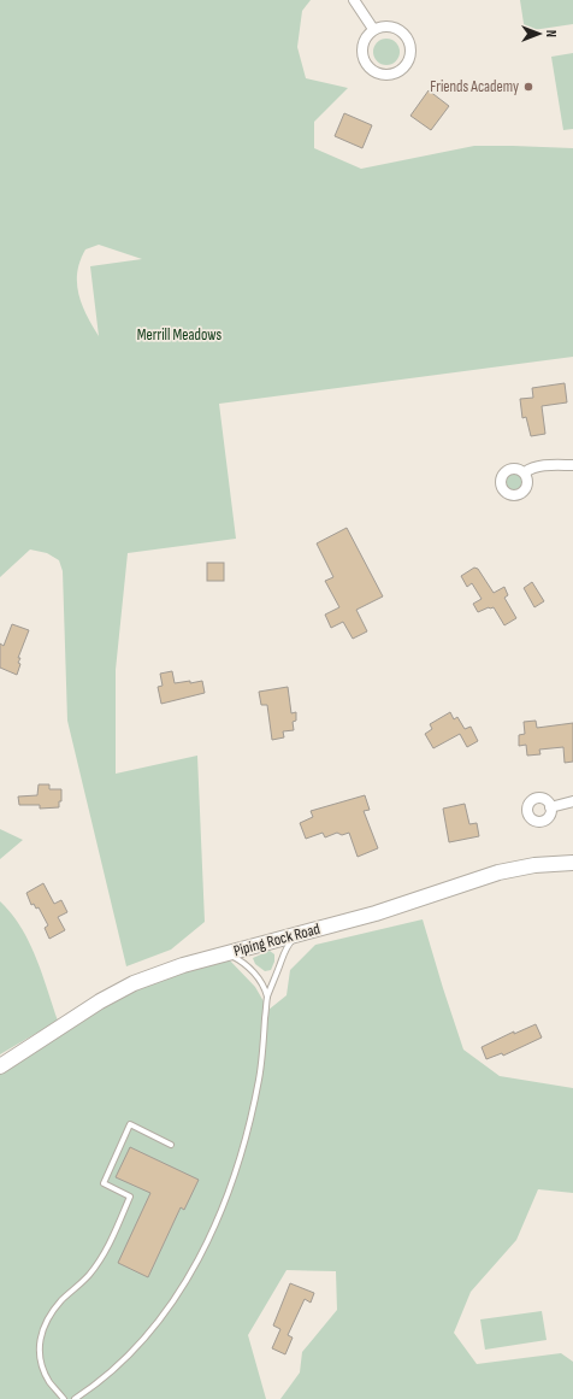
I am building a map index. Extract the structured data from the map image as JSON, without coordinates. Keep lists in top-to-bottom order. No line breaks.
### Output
{"streets":{"street":["Piping Rock Road"]},"parks":["Merrill Meadows"],"places":["Friends Academy"],"north":"right"}
